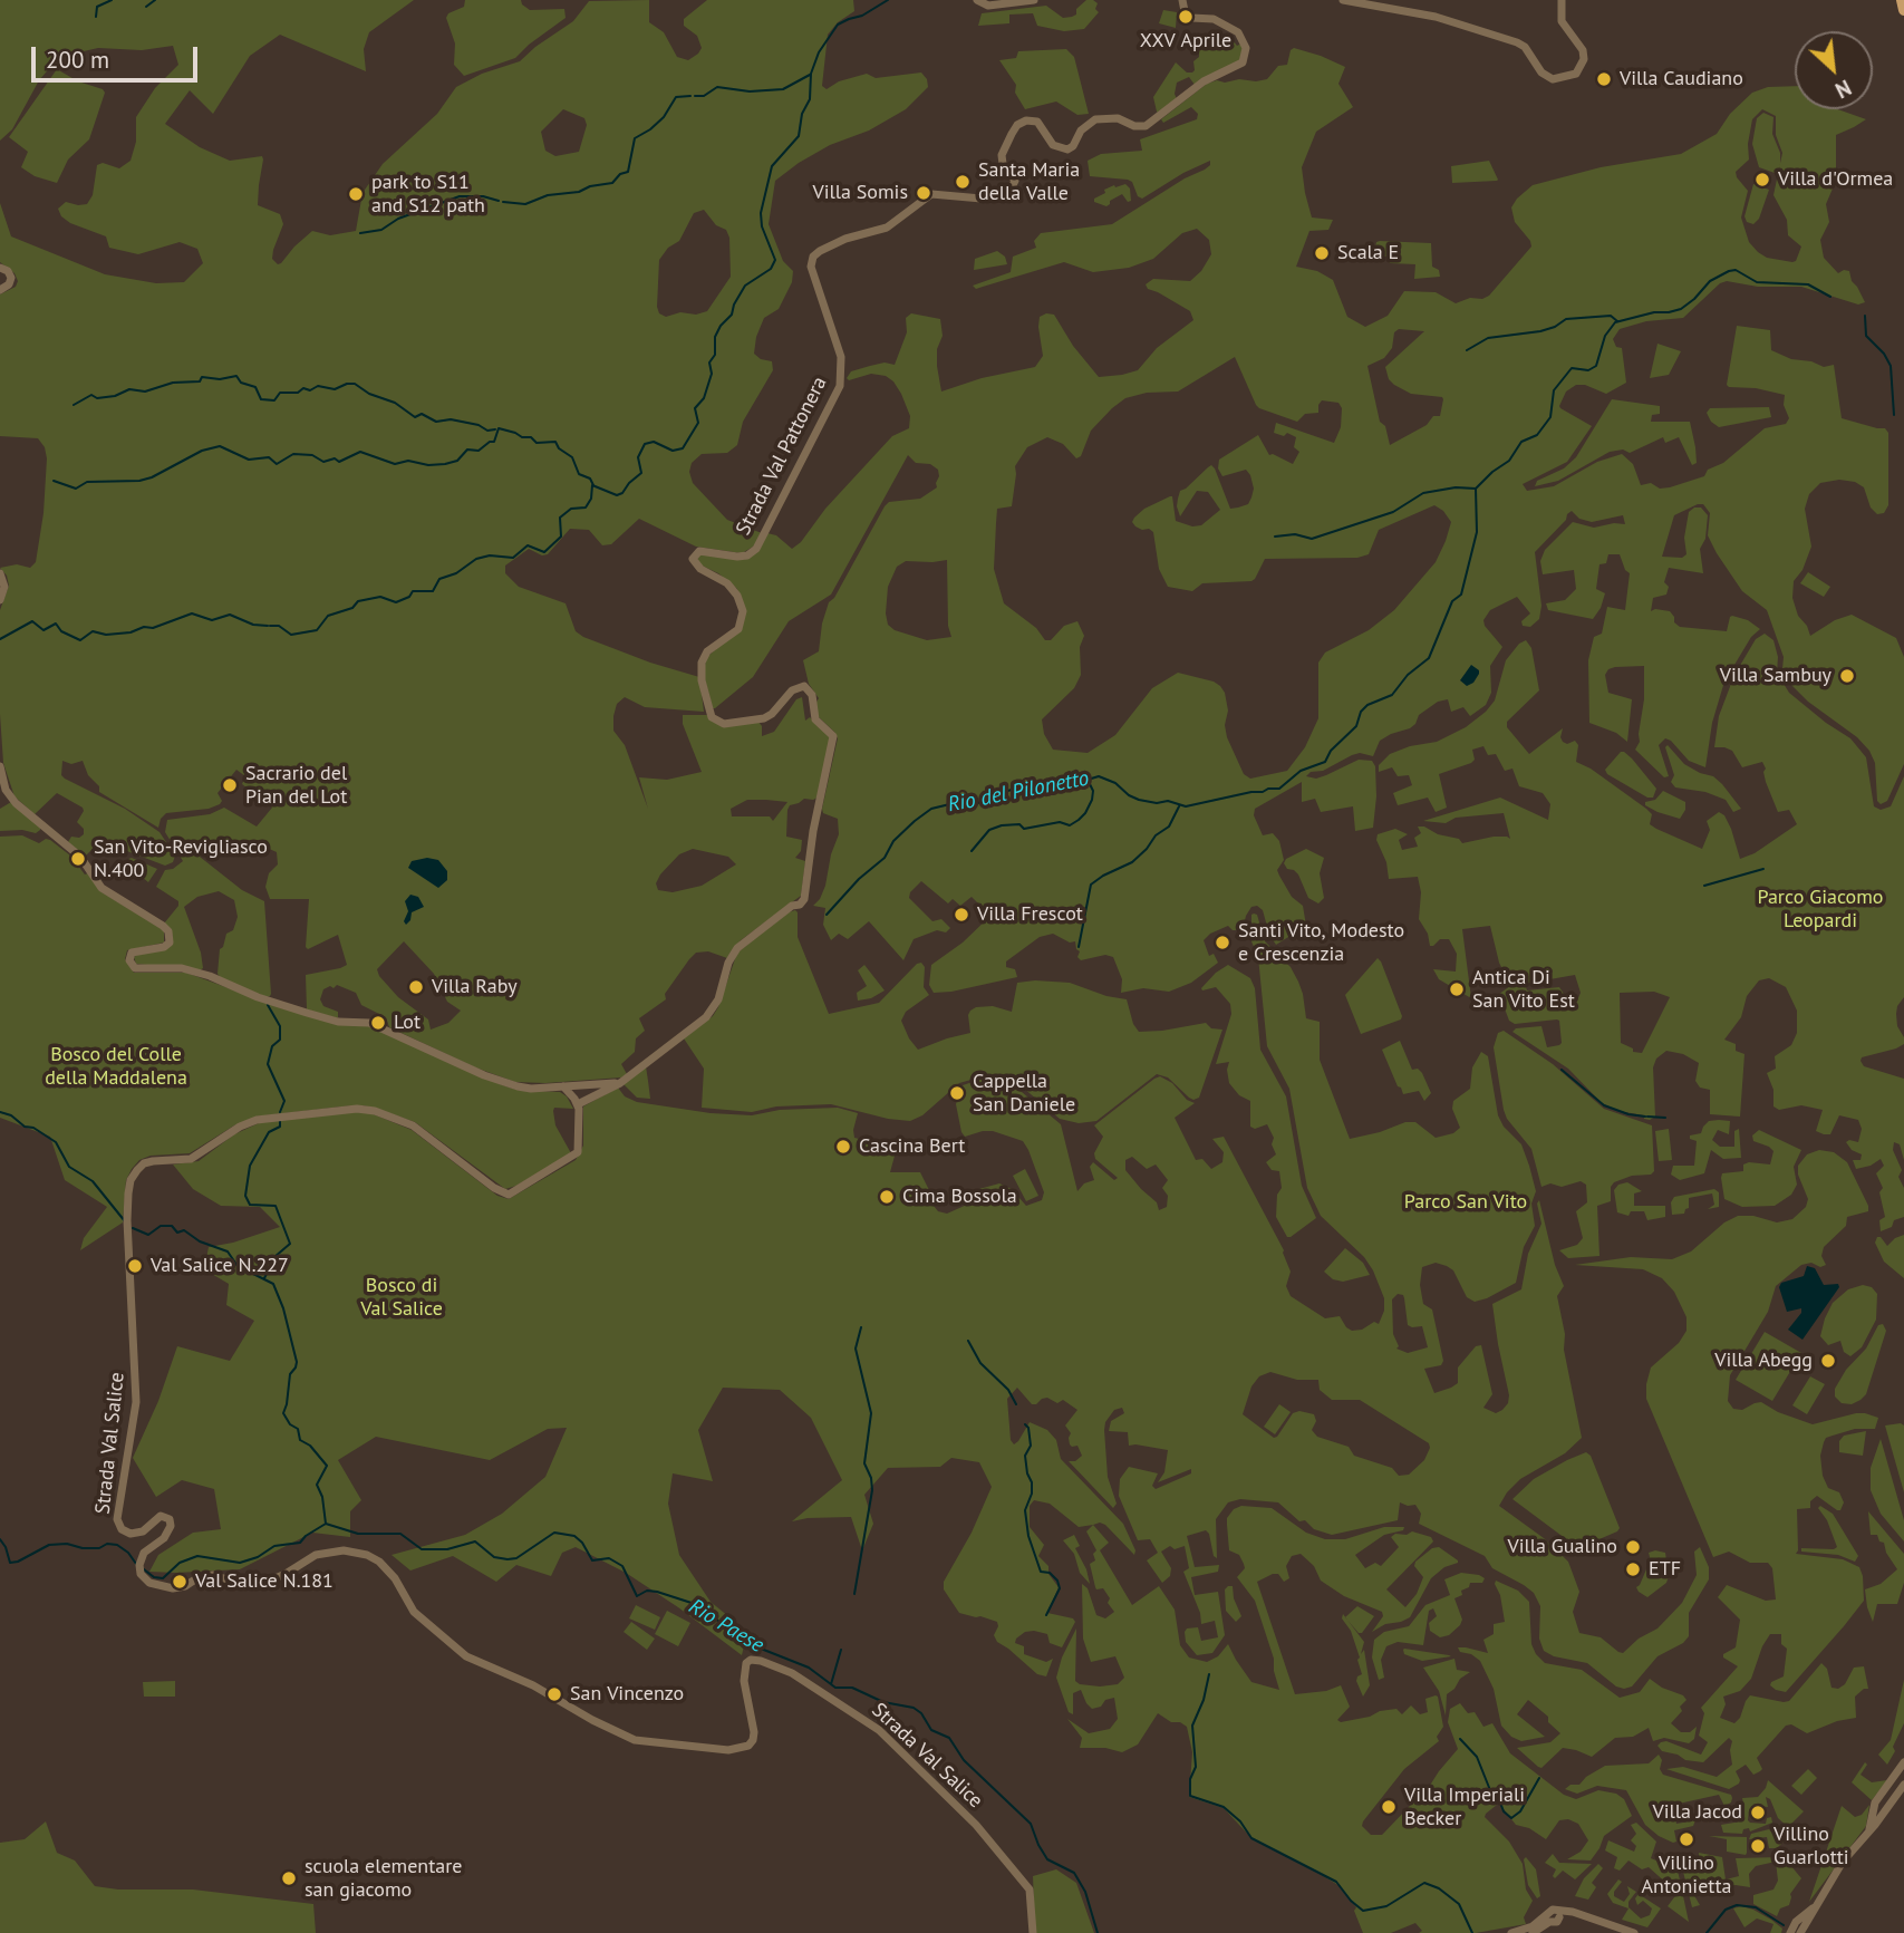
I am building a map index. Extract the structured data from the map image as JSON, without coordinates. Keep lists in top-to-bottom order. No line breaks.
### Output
{"streets":{"street":["Strada Val Pattonera","Strada Val Salice"]},"water":["Rio del Pilonetto","Rio Paese"],"parks":["Parco Giacomo Leopardi","Bosco del Colle della Maddalena","Parco San Vito","Bosco di Val Salice"],"places":["XXV Aprile","Villa Caudiano","Villa d'Ormea","Santa Maria della Valle","Villa Somis","park to S11 and S12 path","Scala E","Villa Sambuy","Sacrario del Pian del Lot","San Vito-Revigliasco N.400","Villa Frescot","Santi Vito, Modesto e Crescenzia","Villa Raby","Antica Di San Vito Est","Lot","Cappella San Daniele","Cascina Bert","Cima Bossola","Val Salice N.227","Villa Abegg","Villa Gualino","ETF","Val Salice N.181","San Vincenzo","Villa Imperiali Becker","Villa Jacod","Villino Antonietta","Villino Guarlotti","scuola elementare san giacomo"],"scale_bar":"200 m","north":"bottom right"}
